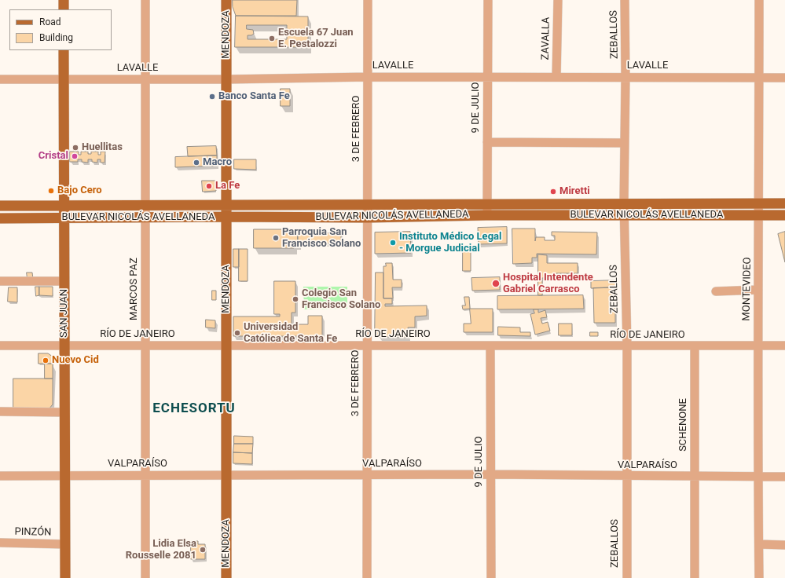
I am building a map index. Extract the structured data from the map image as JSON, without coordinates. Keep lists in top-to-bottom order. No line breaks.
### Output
{"streets":{"main road":["MENDOZA","BULEVAR NICOLÁS AVELLANEDA","SAN JUAN"],"street":["ZEBALLOS","ZAVALLA","LAVALLE","9 DE JULIO","3 DE FEBRERO","MARCOS PAZ","MONTEVIDEO","RÍO DE JANEIRO","SCHENONE","VALPARAÍSO","PINZÓN"]},"crossings":[["MENDOZA","LAVALLE"],["MENDOZA","BULEVAR NICOLÁS AVELLANEDA"],["MENDOZA","RÍO DE JANEIRO"],["MENDOZA","VALPARAÍSO"],["ZEBALLOS","LAVALLE"],["ZEBALLOS","BULEVAR NICOLÁS AVELLANEDA"],["ZEBALLOS","RÍO DE JANEIRO"],["ZEBALLOS","VALPARAÍSO"],["ZAVALLA","LAVALLE"],["LAVALLE","9 DE JULIO"],["LAVALLE","3 DE FEBRERO"],["LAVALLE","MARCOS PAZ"],["LAVALLE","MONTEVIDEO"],["LAVALLE","SAN JUAN"],["9 DE JULIO","BULEVAR NICOLÁS AVELLANEDA"],["9 DE JULIO","RÍO DE JANEIRO"],["9 DE JULIO","VALPARAÍSO"],["3 DE FEBRERO","BULEVAR NICOLÁS AVELLANEDA"],["3 DE FEBRERO","RÍO DE JANEIRO"],["3 DE FEBRERO","VALPARAÍSO"],["BULEVAR NICOLÁS AVELLANEDA","MARCOS PAZ"],["BULEVAR NICOLÁS AVELLANEDA","MONTEVIDEO"],["BULEVAR NICOLÁS AVELLANEDA","SAN JUAN"],["MARCOS PAZ","RÍO DE JANEIRO"],["MARCOS PAZ","VALPARAÍSO"],["MONTEVIDEO","RÍO DE JANEIRO"],["MONTEVIDEO","VALPARAÍSO"],["SAN JUAN","RÍO DE JANEIRO"],["SAN JUAN","VALPARAÍSO"],["SAN JUAN","PINZÓN"],["RÍO DE JANEIRO","SCHENONE"],["SCHENONE","VALPARAÍSO"]],"districts":["ECHESORTU"],"places":["Escuela 67 Juan E. Pestalozzi","Banco Santa Fe","Huellitas","Cristal","Macro","La Fe","Bajo Cero","Miretti","Parroquia San Francisco Solano","Instituto Médico Legal - Morgue Judicial","Hospital Intendente Gabriel Carrasco","Colegio San Francisco Solano","Universidad Católica de Santa Fe","Nuevo Cid","Lidia Elsa Rousselle 2081"],"legend":["Road","Building"]}
